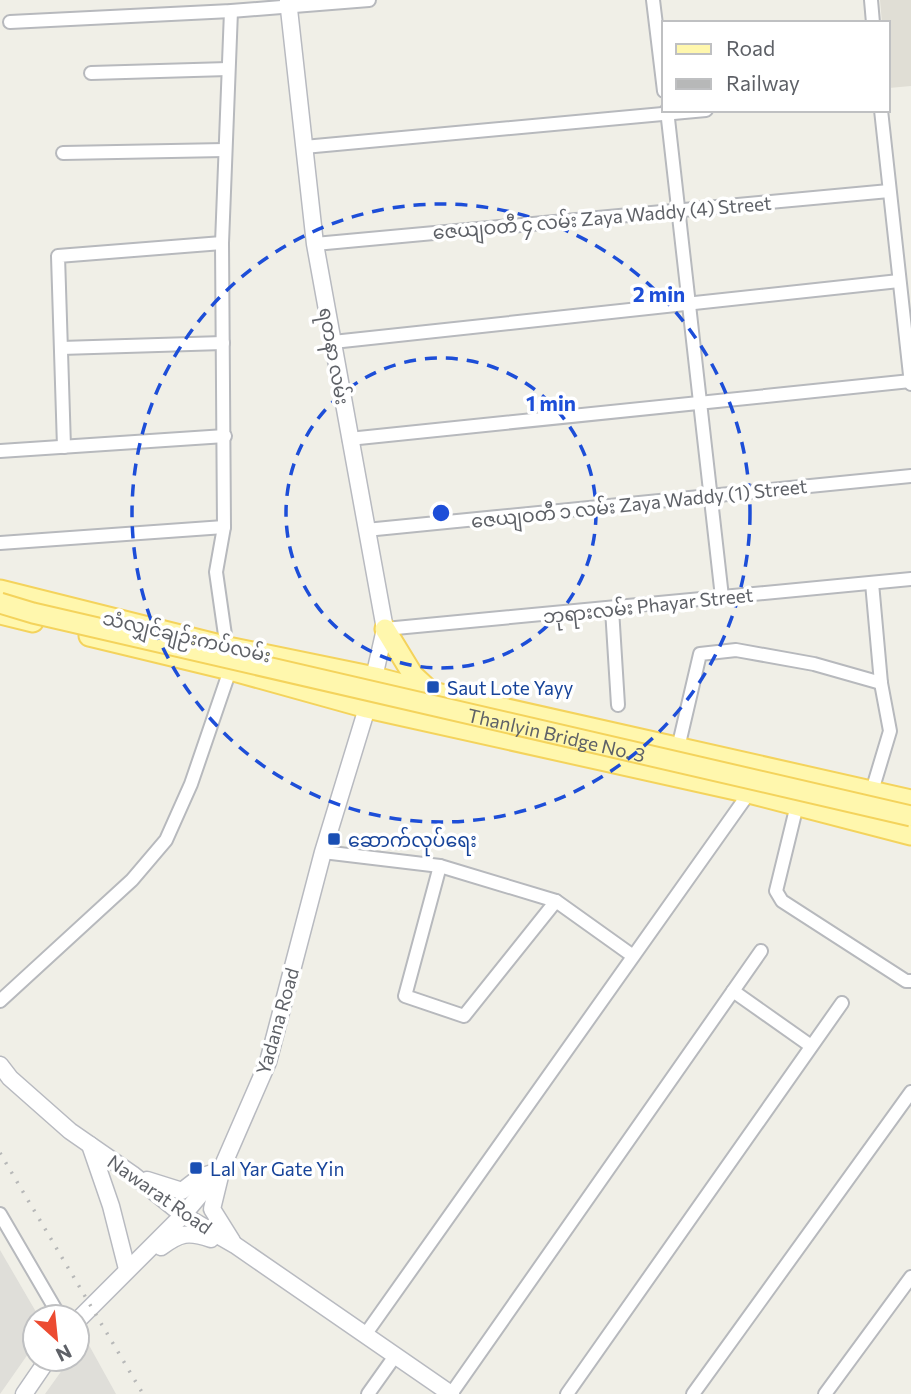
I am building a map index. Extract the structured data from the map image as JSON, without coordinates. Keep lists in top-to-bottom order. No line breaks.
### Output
{"streets":{"main road":["ရတနာ လမ်း","သံလျှင်ချဉ်းကပ်လမ်း","Thanlyin Bridge No. 3","Yadana Road","Nawarat Road"],"street":["ဇေယျဝတီ ၄ လမ်း Zaya Waddy (4) Street","ဇေယျဝတီ ၁ လမ်း Zaya Waddy (1) Street","ဘုရားလမ်း Phayar Street"]},"crossings":[["ဇေယျဝတီ ၄ လမ်း Zaya Waddy (4) Street","ရတနာ လမ်း"],["ရတနာ လမ်း","ဇေယျဝတီ ၁ လမ်း Zaya Waddy (1) Street"],["ရတနာ လမ်း","ဘုရားလမ်း Phayar Street"],["ရတနာ လမ်း","သံလျှင်ချဉ်းကပ်လမ်း"],["ရတနာ လမ်း","Yadana Road"],["သံလျှင်ချဉ်းကပ်လမ်း","Yadana Road"],["Yadana Road","Nawarat Road"]],"places":{"transit":["Saut Lote Yayy","ဆောက်လုပ်ရေး","Lal Yar Gate Yin"]},"legend":["Road","Railway"],"north":"bottom right","rings":["2 min","1 min"]}
